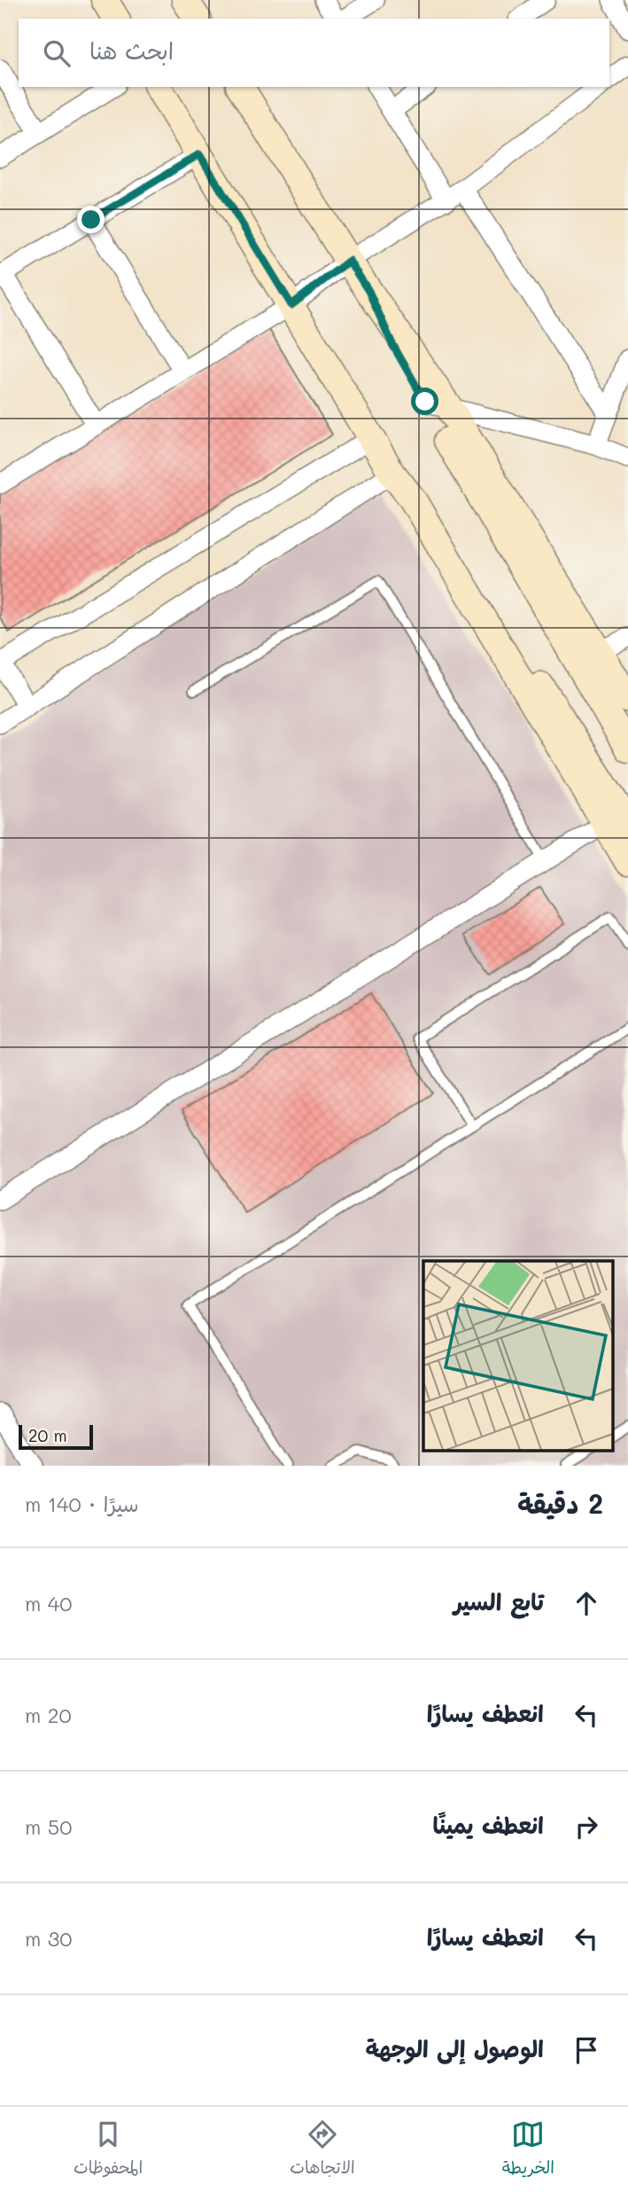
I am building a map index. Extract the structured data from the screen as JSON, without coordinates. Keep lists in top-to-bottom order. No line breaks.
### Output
{"scale_bar":"20 m","page":{"search":"ابحث هنا","scale":"20 m","heading":["2 دقيقة","سيرًا · 140 m"],"list":[["تابع السير","40 m"],["انعطف يسارًا","20 m"],["انعطف يمينًا","50 m"],["انعطف يسارًا","30 m"],"الوصول إلى الوجهة"],"nav":["الخريطة","الاتجاهات","المحفوظات"]}}
